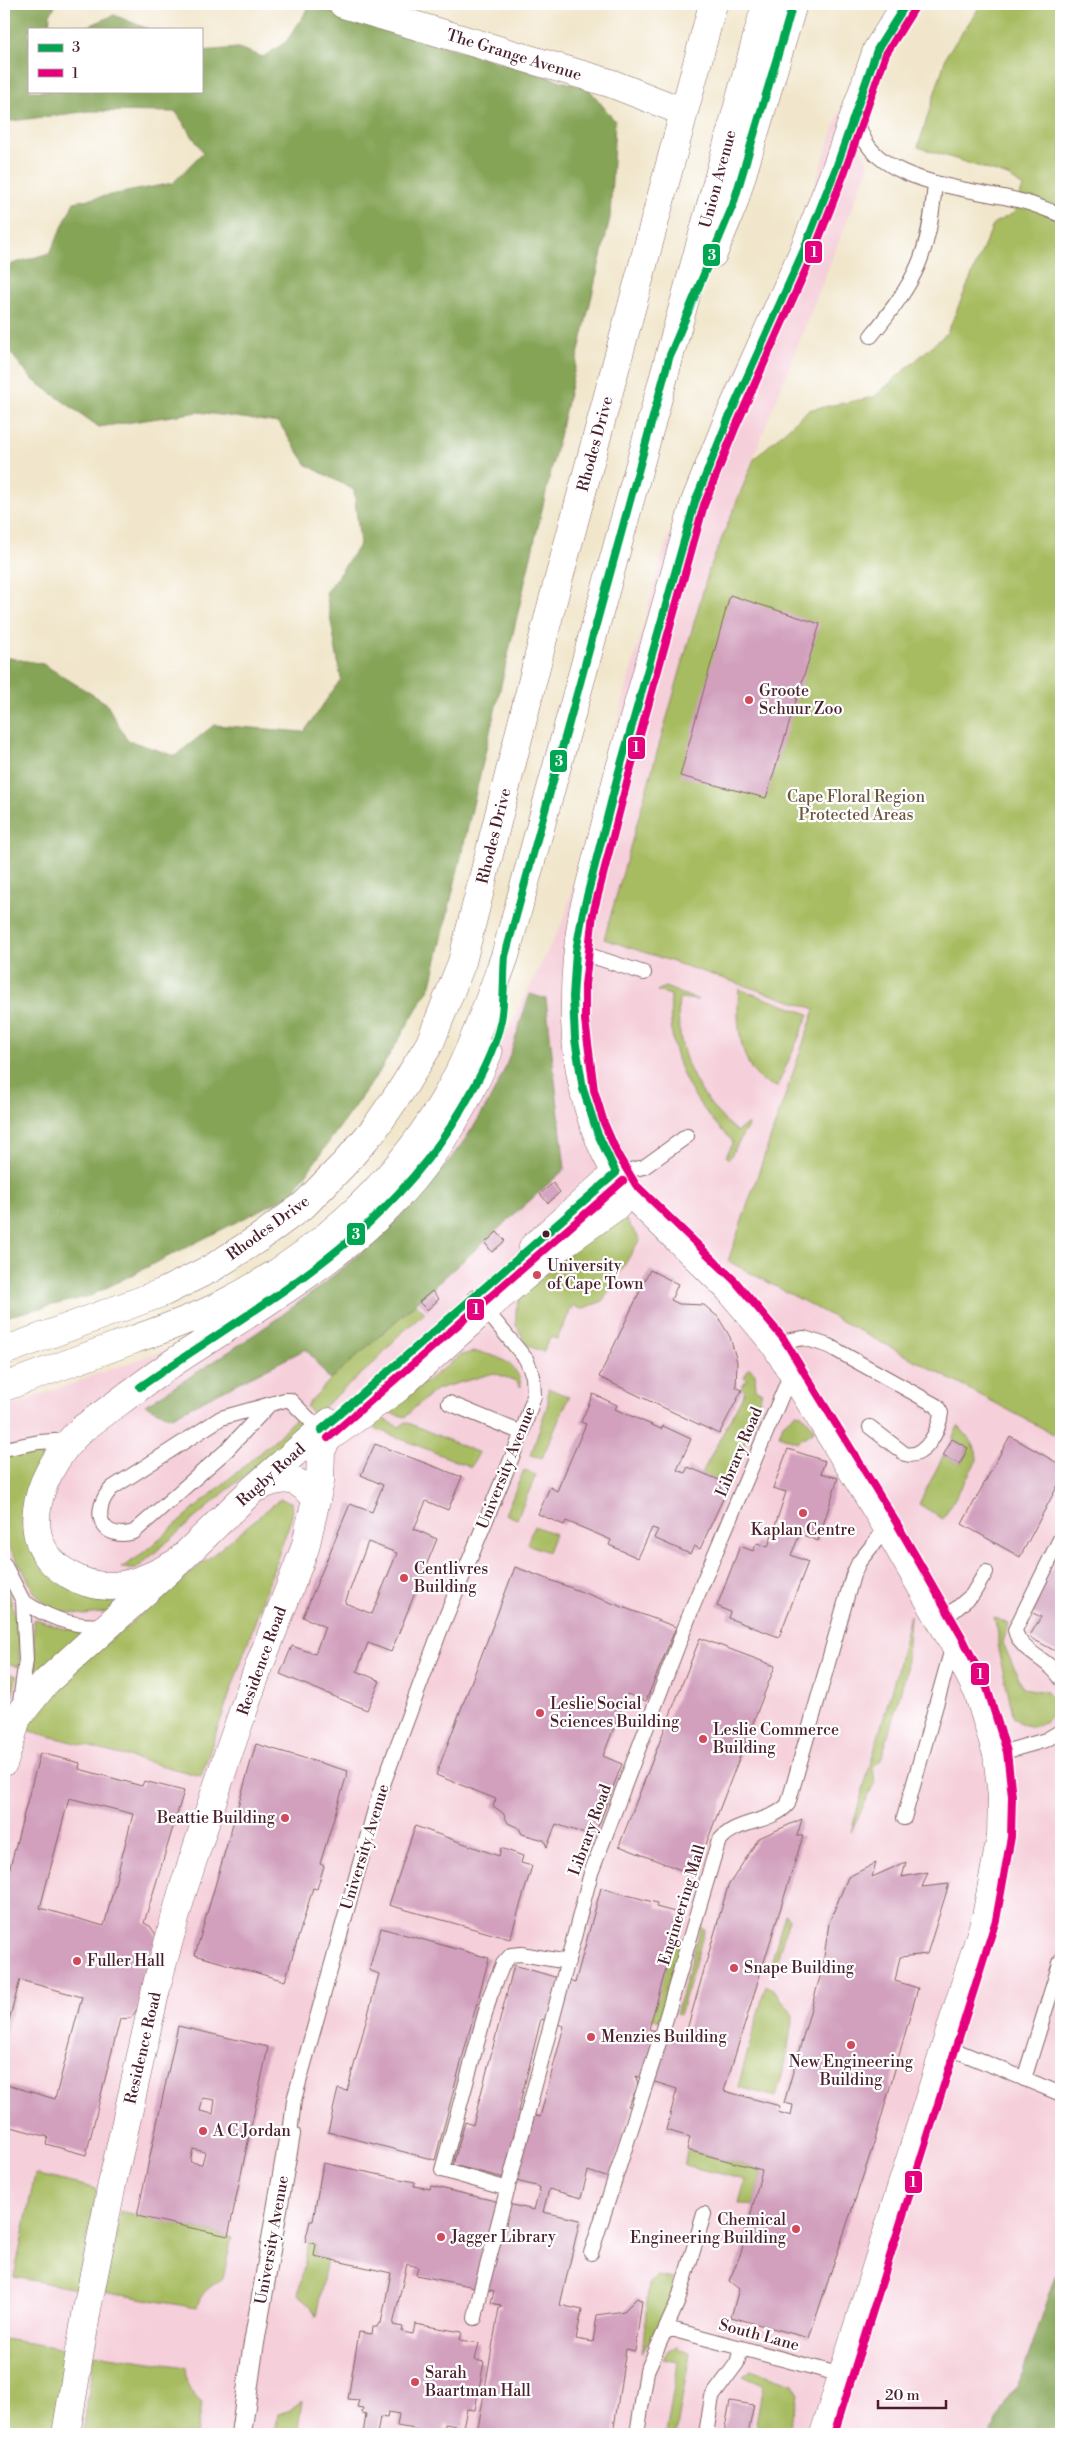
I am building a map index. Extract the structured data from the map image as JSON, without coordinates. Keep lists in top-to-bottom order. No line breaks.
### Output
{"streets":{"main road":["The Grange Avenue","Union Avenue","Rhodes Drive","Rugby Road","Residence Road"],"street":["University Avenue"],"lane":["Library Road","Engineering Mall","South Lane"]},"crossings":[["The Grange Avenue","Rhodes Drive"],["University Avenue","Rugby Road"],["Rugby Road","Residence Road"]],"parks":["Cape Floral Region Protected Areas"],"places":["Groote Schuur Zoo","University of Cape Town","Kaplan Centre","Centlivres Building","Leslie Social Sciences Building","Leslie Commerce Building","Beattie Building","Fuller Hall","Snape Building","Menzies Building","New Engineering Building","A C Jordan","Chemical Engineering Building","Jagger Library","Sarah Baartman Hall"],"lines":["transit line 3","transit line 1"],"legend":["3","1"],"scale_bar":"20 m"}
